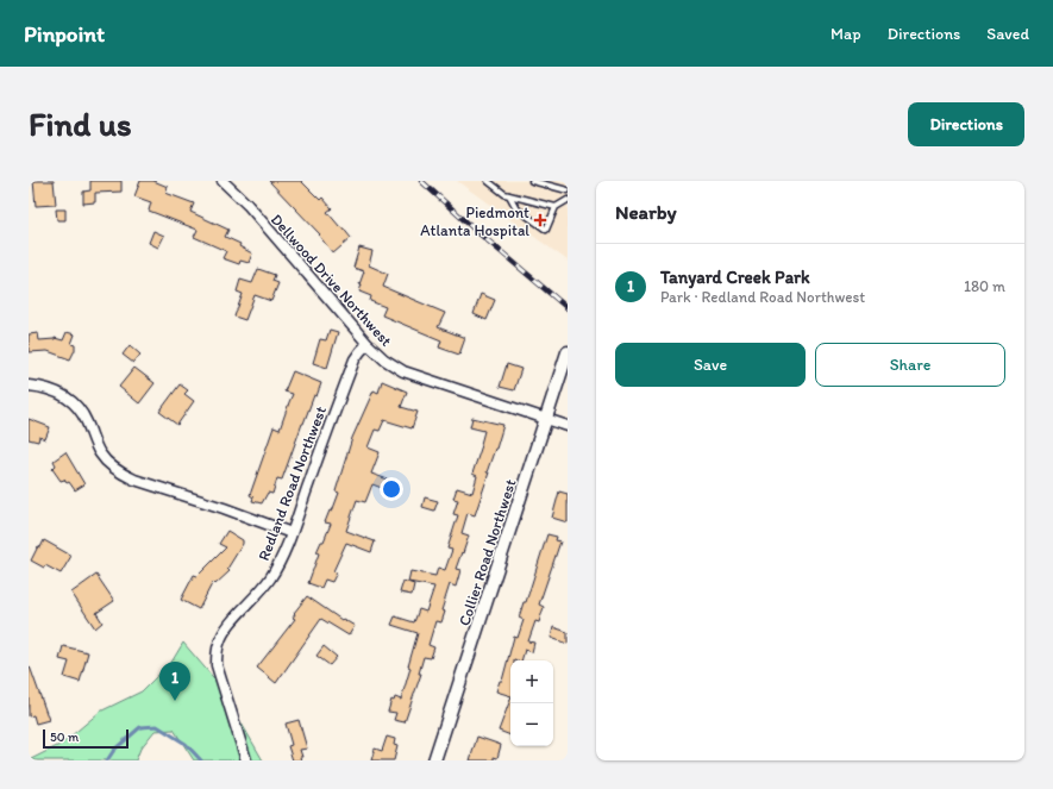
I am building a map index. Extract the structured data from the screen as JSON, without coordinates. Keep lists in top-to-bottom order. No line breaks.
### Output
{"streets":{"street":["Dellwood Drive Northwest","Redland Road Northwest","Collier Road Northwest"]},"crossings":[["Dellwood Drive Northwest","Redland Road Northwest"],["Dellwood Drive Northwest","Collier Road Northwest"]],"places":{"health":["Piedmont Atlanta Hospital"]},"scale_bar":"50 m","page":{"header":"Pinpoint","nav":["Map","Directions","Saved"],"buttons":["Directions",["Save","Share"]],"title":"Find us","heading":"Nearby","list":[{"mark":"1","name":"Tanyard Creek Park","note":"Park · Redland Road Northwest","value":"180 m"}],"map_buttons":["+","−"],"pins":"1","scale":"50 m"}}
